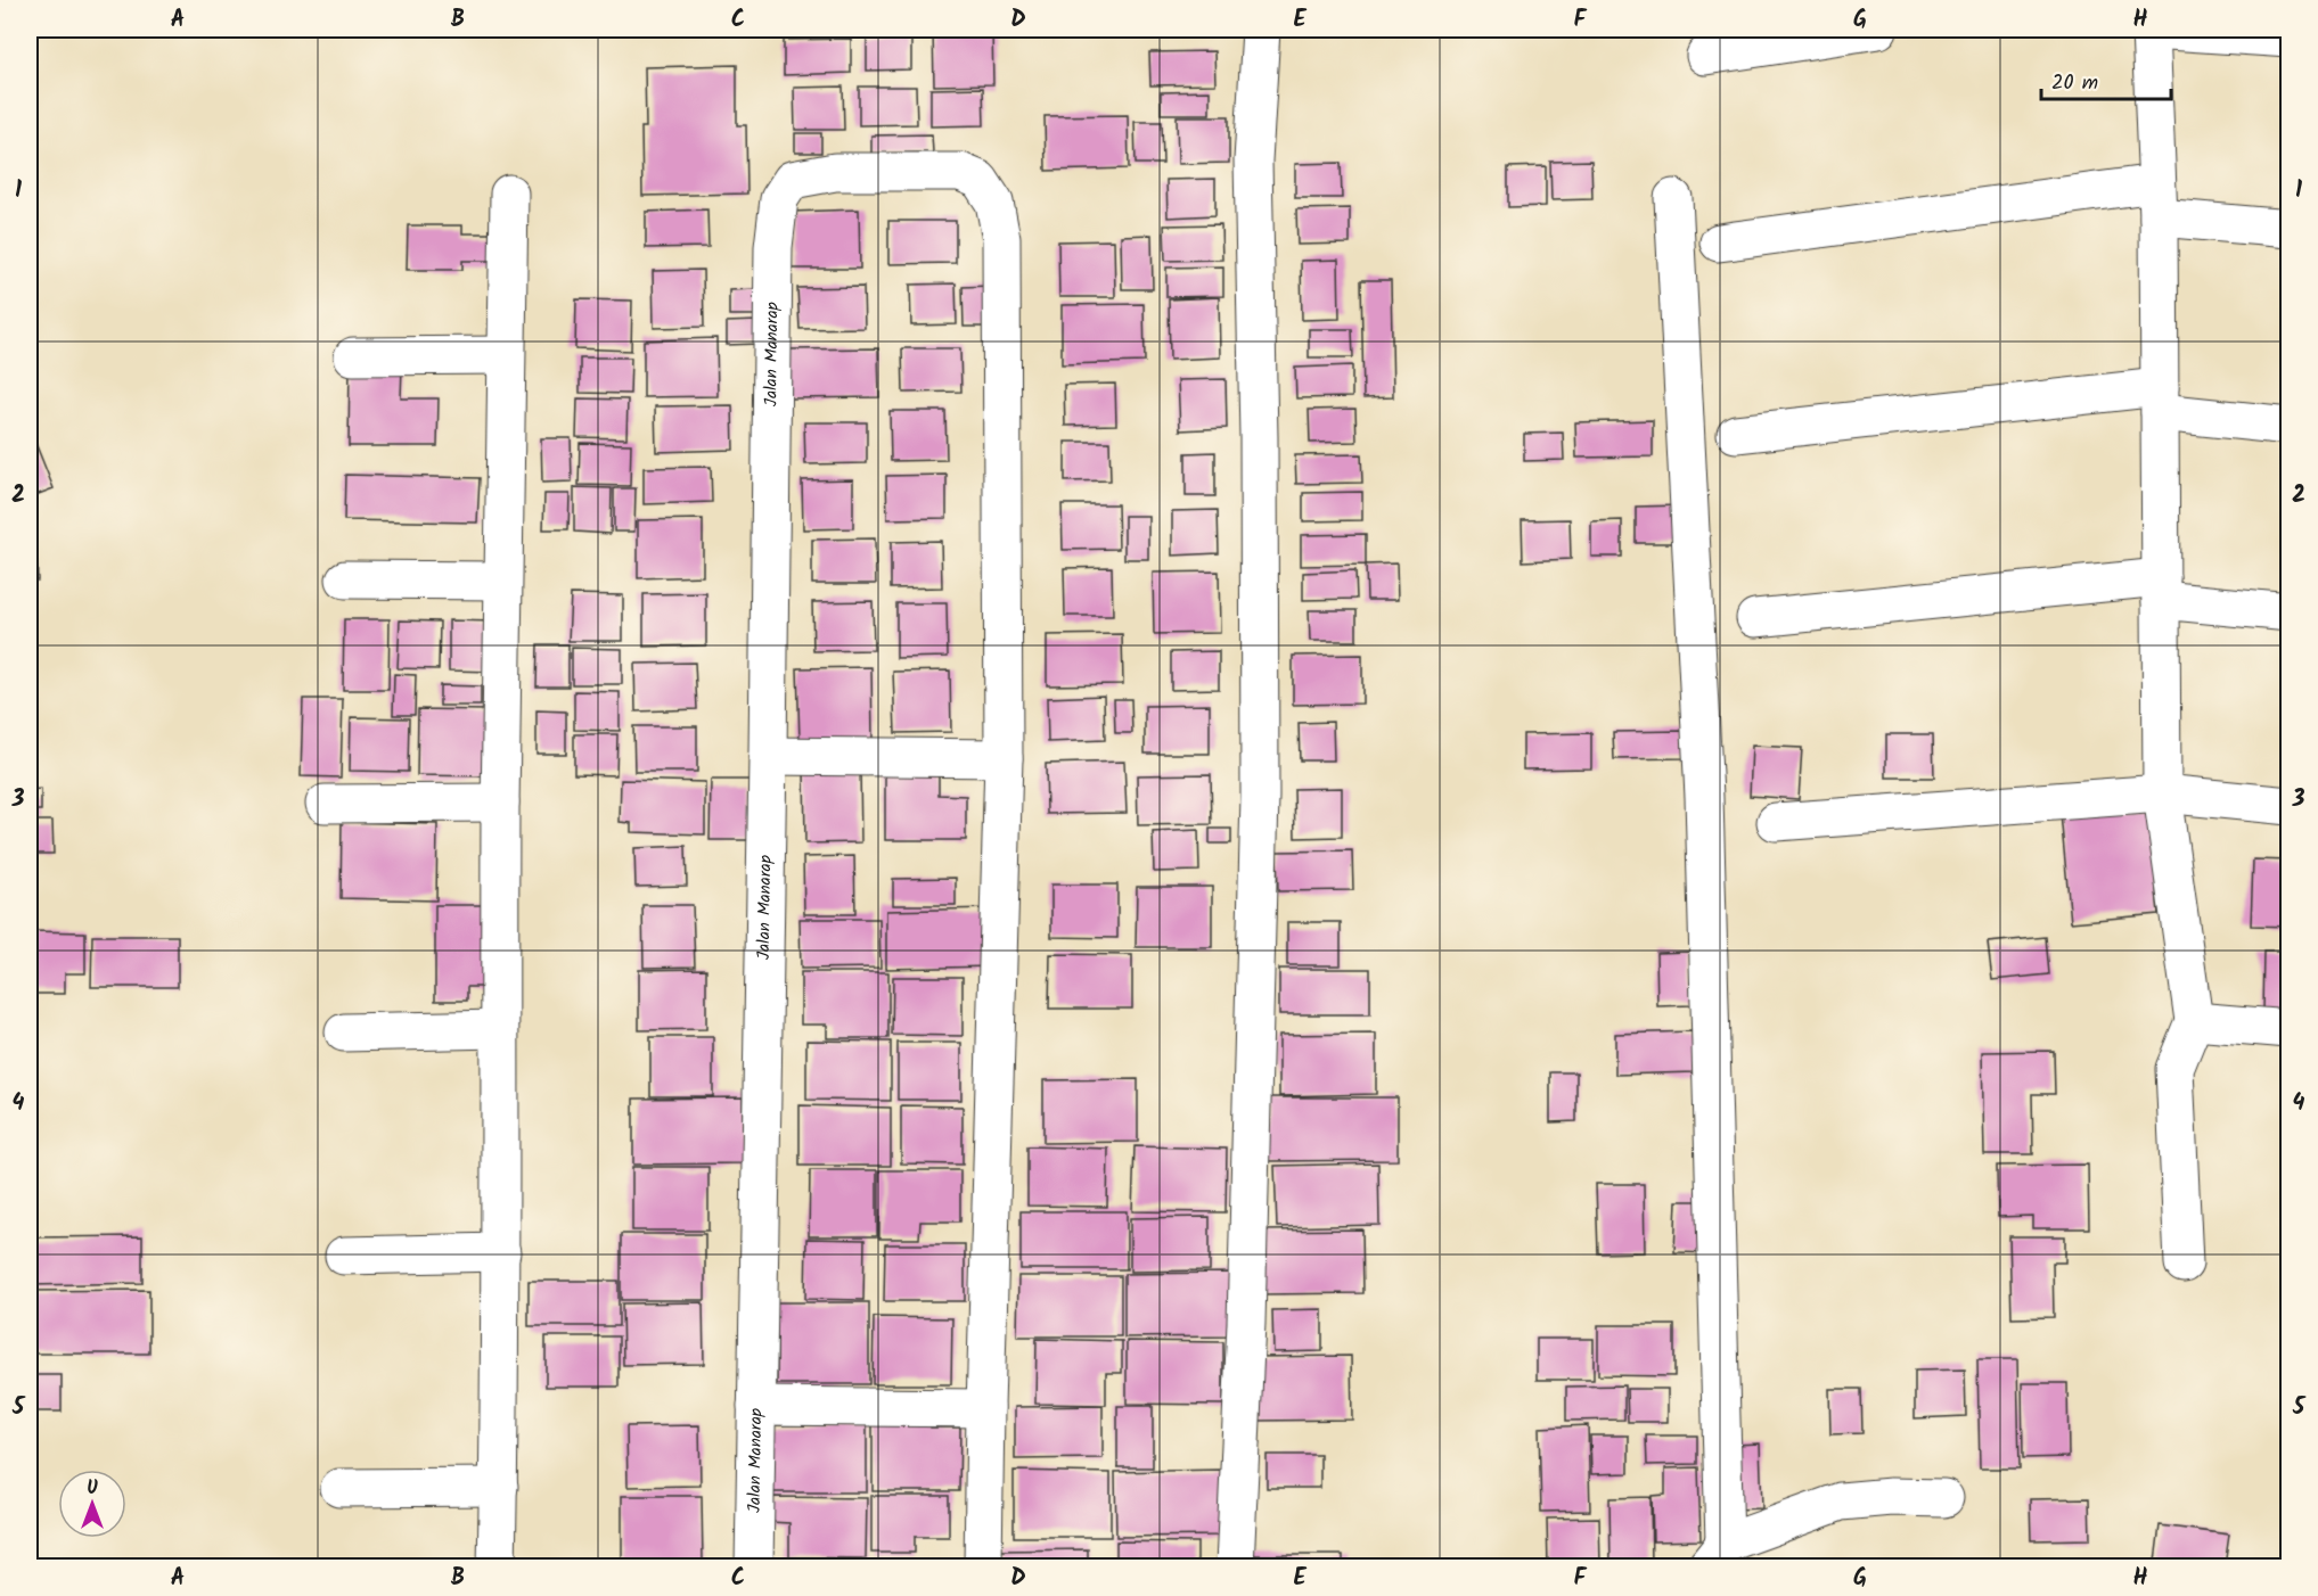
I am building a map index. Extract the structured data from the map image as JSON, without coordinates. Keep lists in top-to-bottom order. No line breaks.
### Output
{"streets":{"street":["Jalan Manarap"]},"scale_bar":"20 m","north":"top","grid":{"columns":["A","B","C","D","E","F","G","H"],"rows":["1","2","3","4","5"]}}
